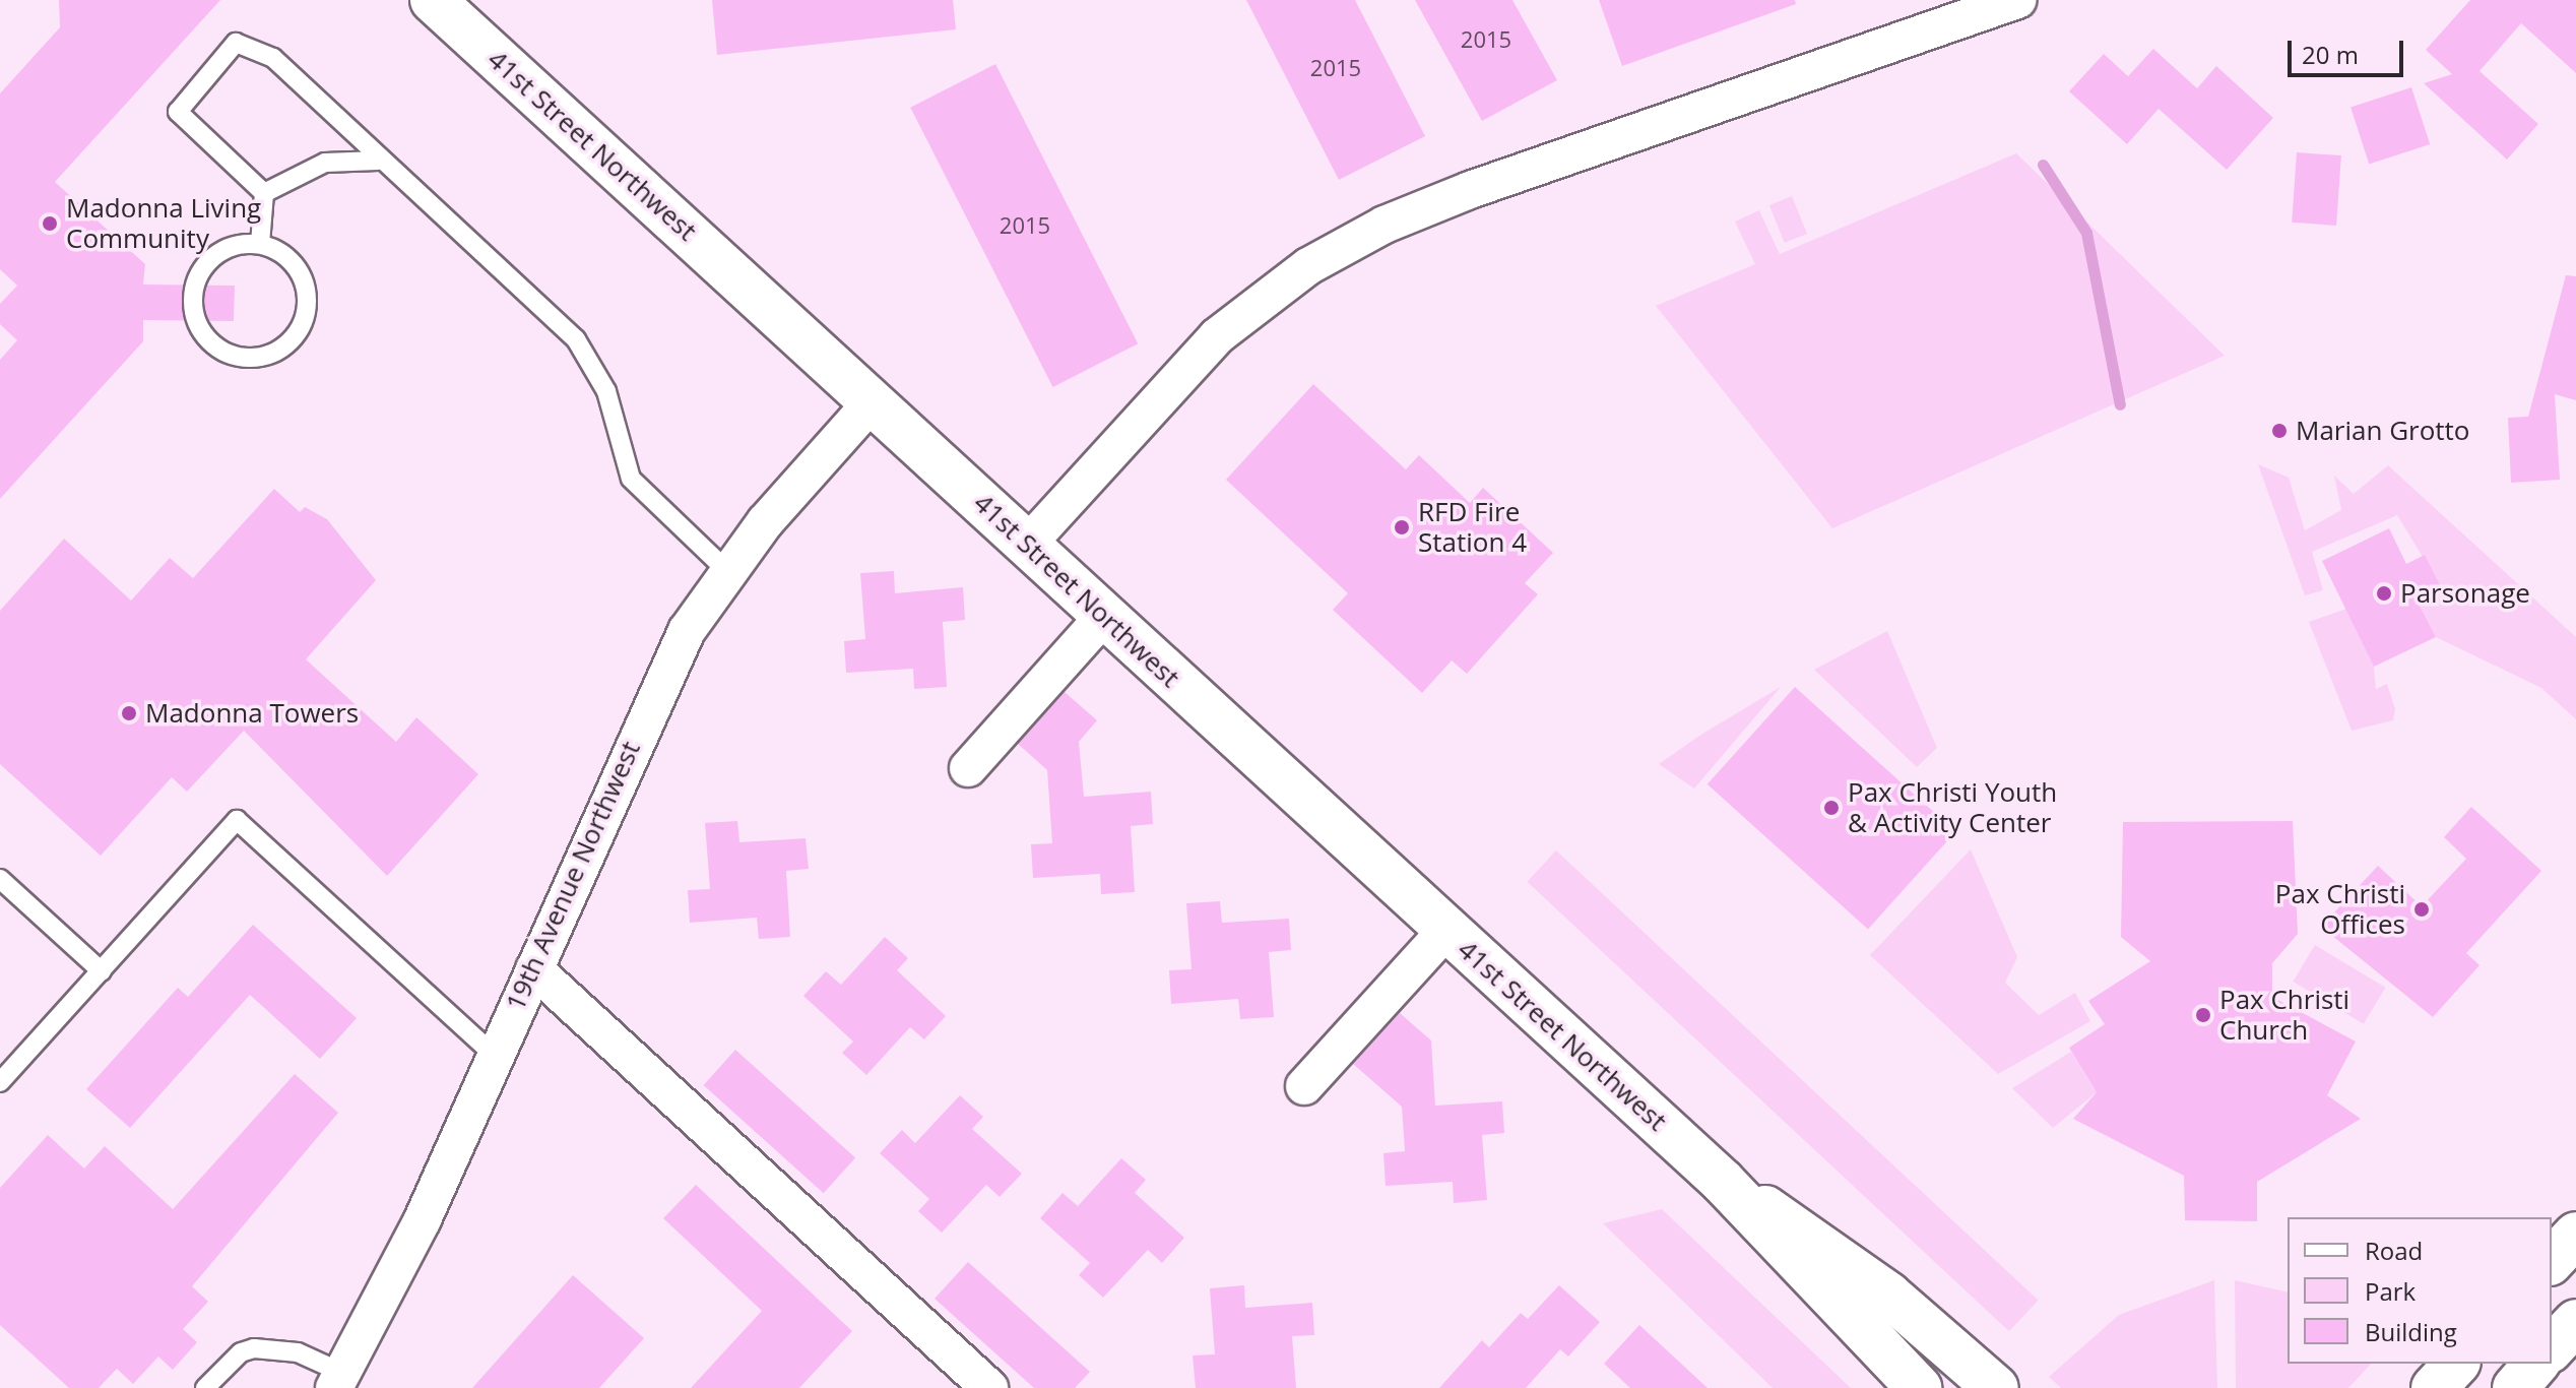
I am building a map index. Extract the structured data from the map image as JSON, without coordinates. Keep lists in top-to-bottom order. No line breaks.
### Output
{"streets":{"main road":["41st Street Northwest"],"street":["19th Avenue Northwest"]},"crossings":[["41st Street Northwest","19th Avenue Northwest"]],"places":["Madonna Living Community","Marian Grotto","RFD Fire Station 4","Parsonage","Madonna Towers","Pax Christi Youth & Activity Center","Pax Christi Offices","Pax Christi Church"],"house_numbers":["2015","2015","2015"],"legend":["Road","Park","Building"],"scale_bar":"20 m"}
